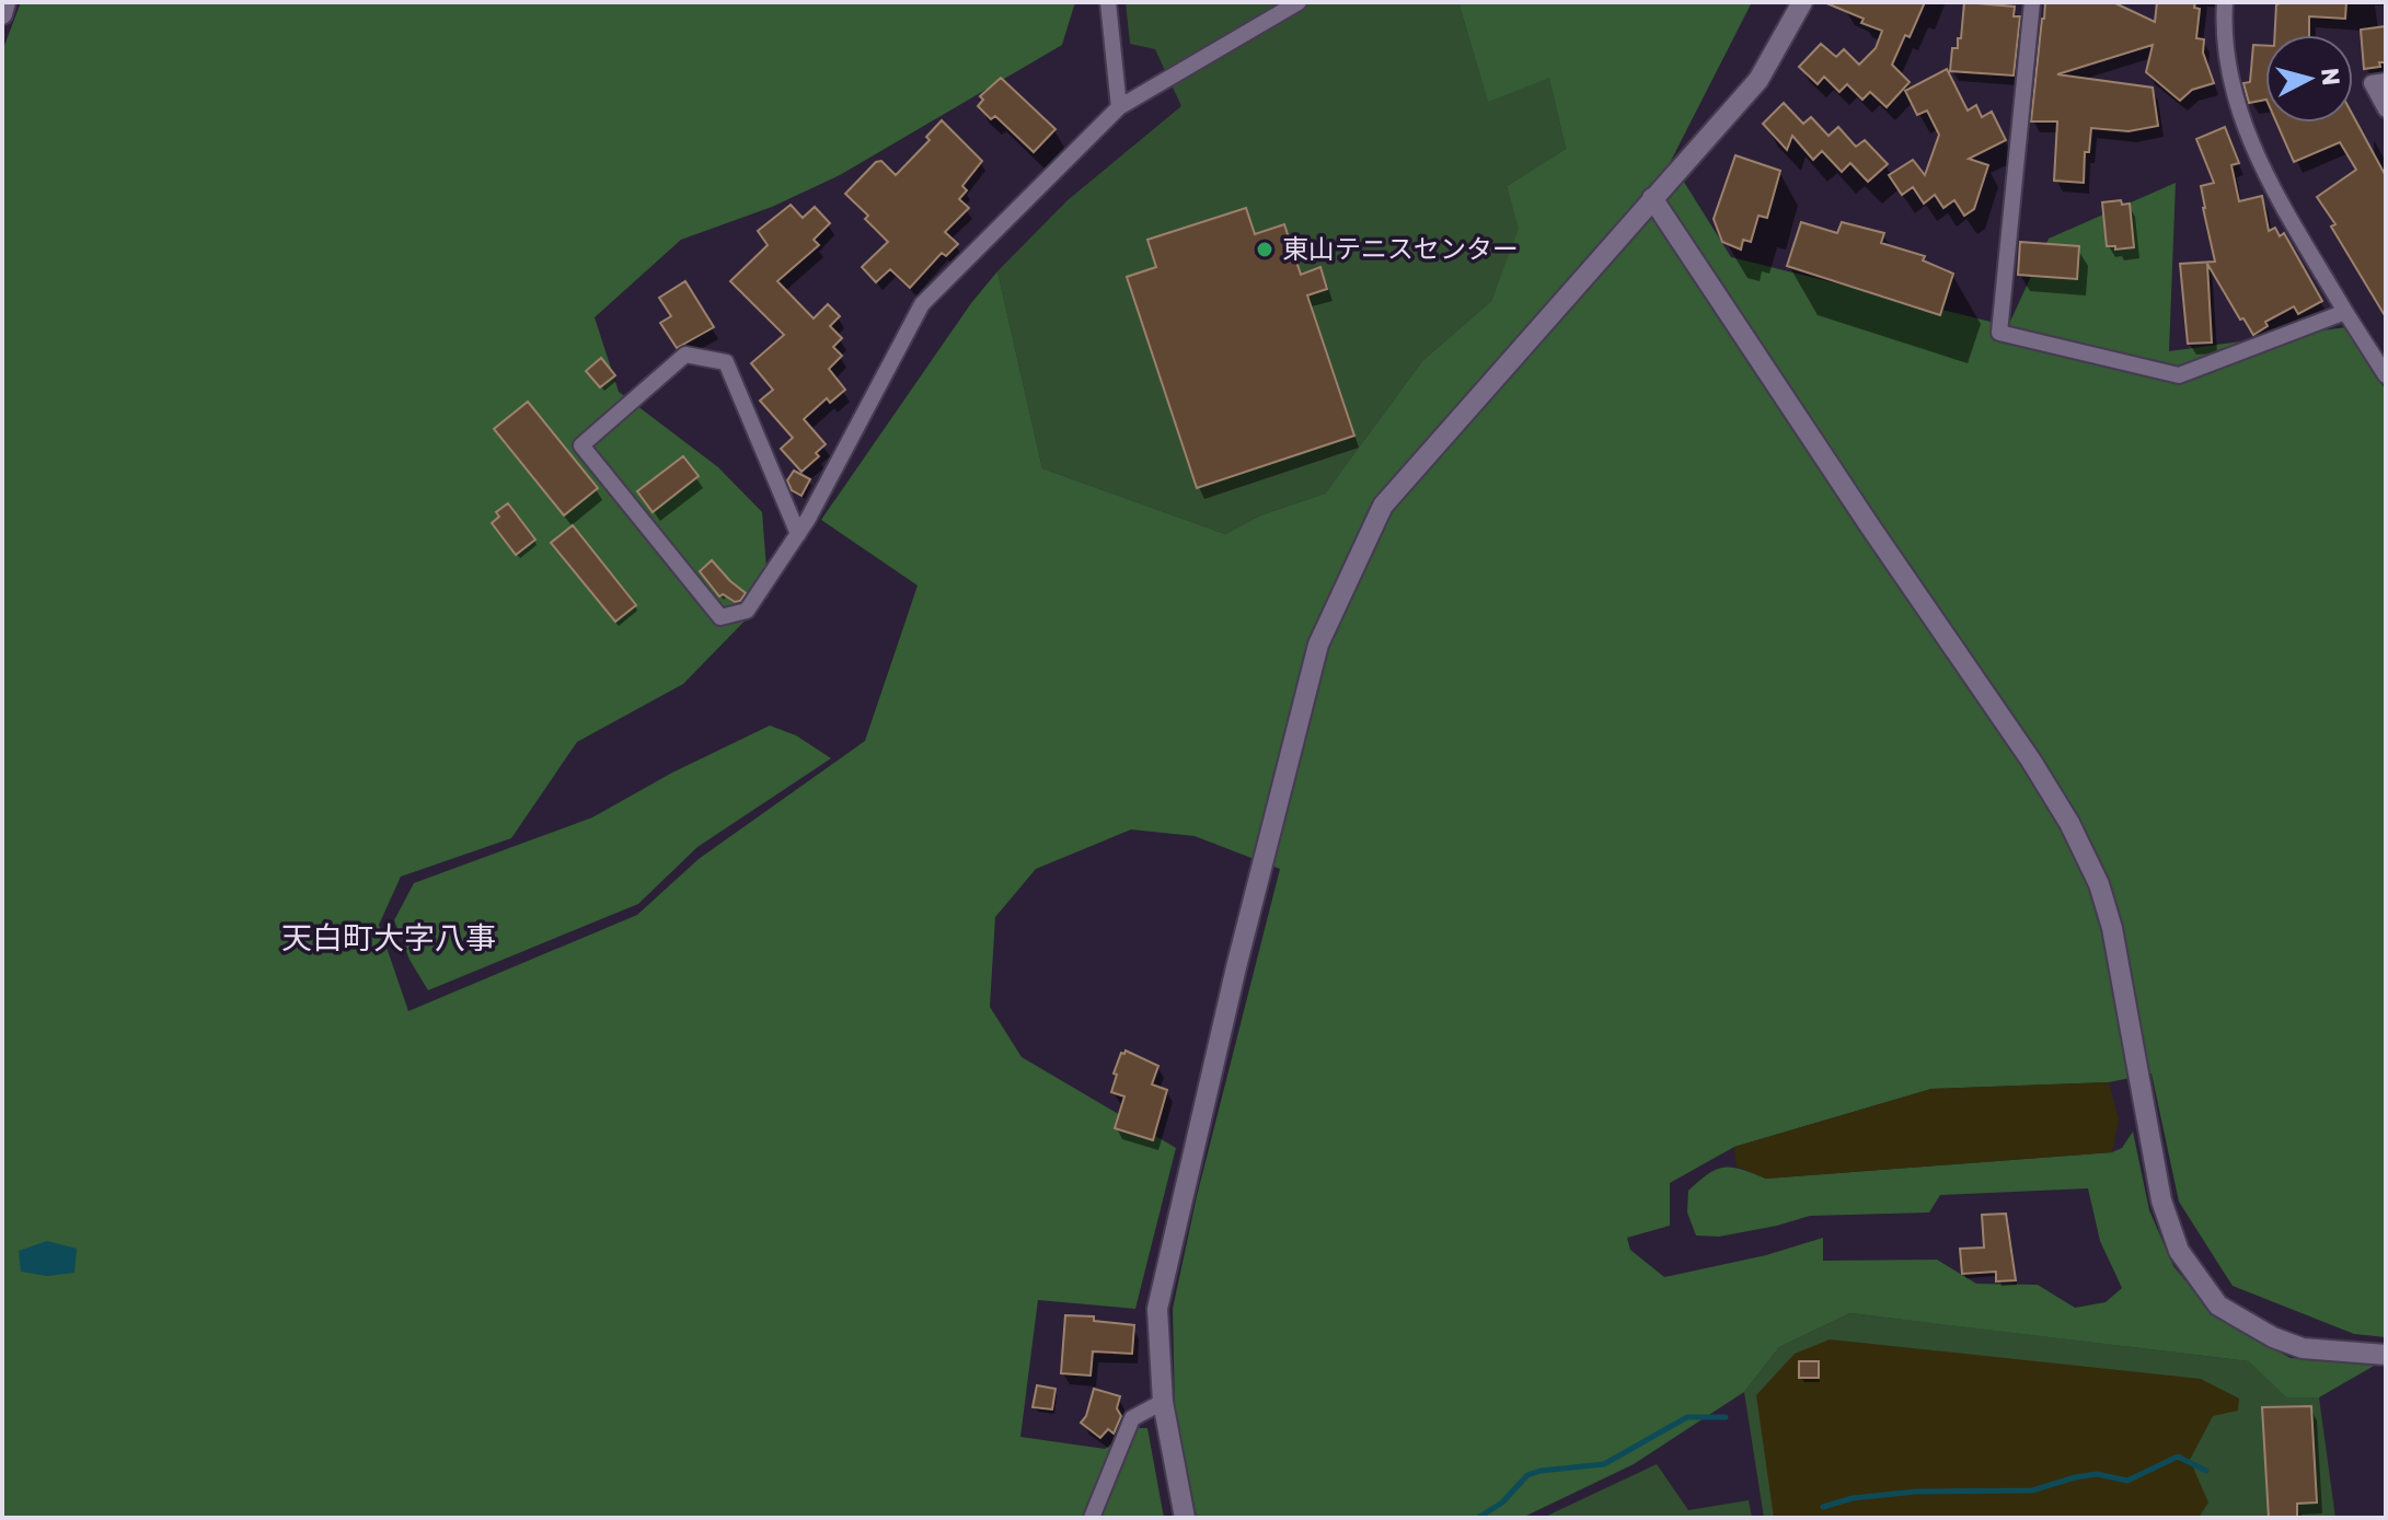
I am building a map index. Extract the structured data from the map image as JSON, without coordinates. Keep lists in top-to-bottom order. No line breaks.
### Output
{"districts":["天白町大字八事"],"places":["東山テニスセンター"],"north":"right"}
